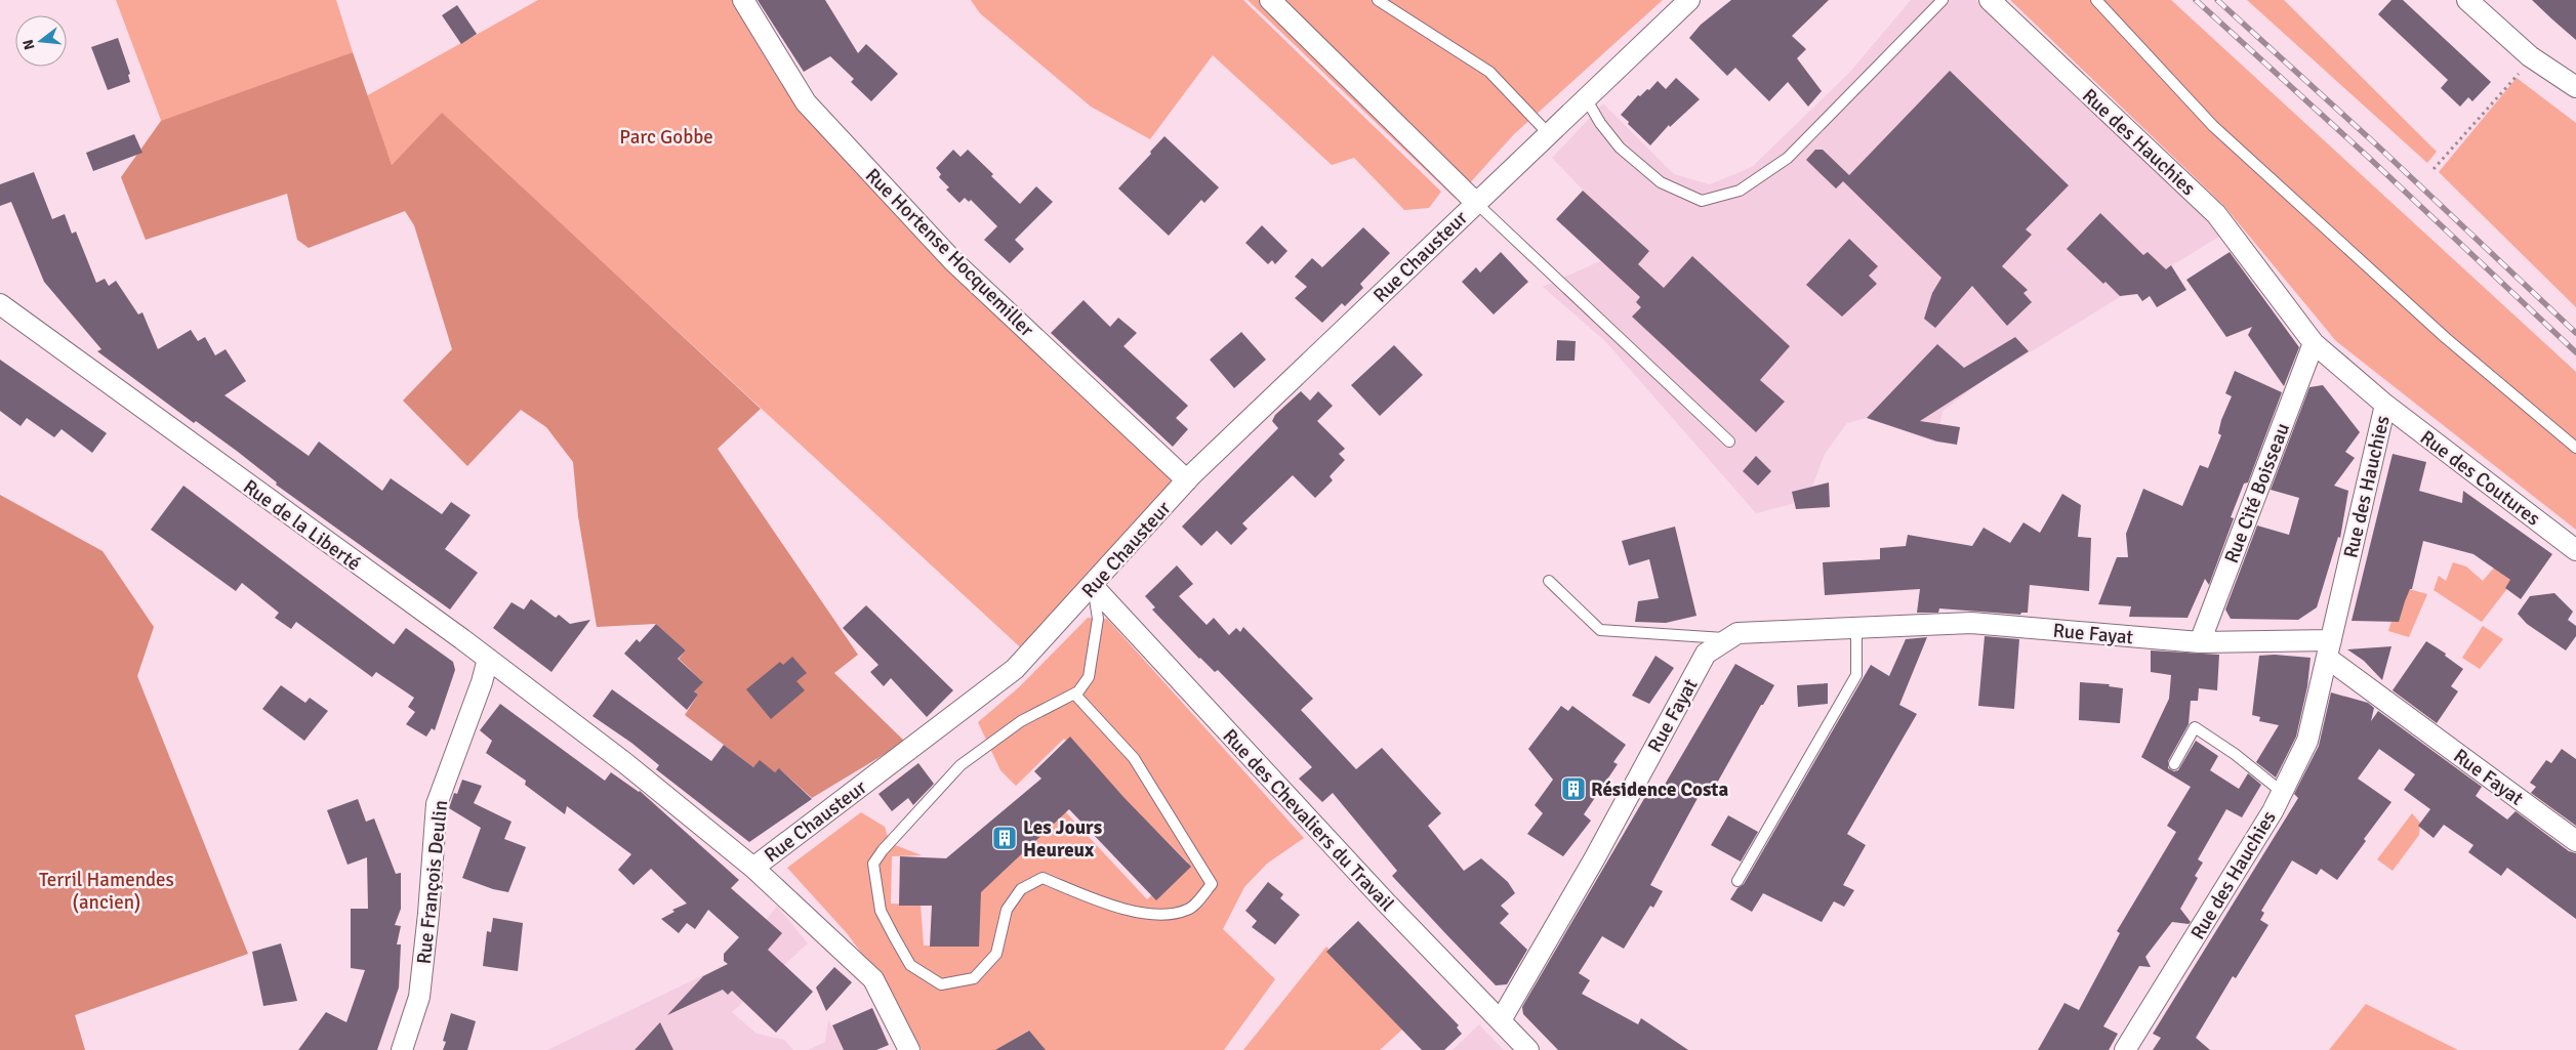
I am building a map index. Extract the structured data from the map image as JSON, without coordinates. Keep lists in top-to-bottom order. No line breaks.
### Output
{"streets":{"street":["Rue des Hauchies","Rue Hortense Hocquemiller","Rue Chausteur","Rue des Coutures","Rue Cité Boisseau","Rue de la Liberté","Rue Fayat","Rue des Chevaliers du Travail","Rue François Deulin"]},"crossings":[["Rue des Hauchies","Rue des Coutures"],["Rue des Hauchies","Rue Cité Boisseau"],["Rue des Hauchies","Rue Fayat"],["Rue Hortense Hocquemiller","Rue Chausteur"],["Rue Chausteur","Rue de la Liberté"],["Rue Chausteur","Rue des Chevaliers du Travail"],["Rue Cité Boisseau","Rue Fayat"],["Rue de la Liberté","Rue François Deulin"],["Rue Fayat","Rue des Chevaliers du Travail"]],"parks":["Parc Gobbe","Terril Hamendes (ancien)"],"places":{"building":["Résidence Costa","Les Jours Heureux"]},"north":"left"}
